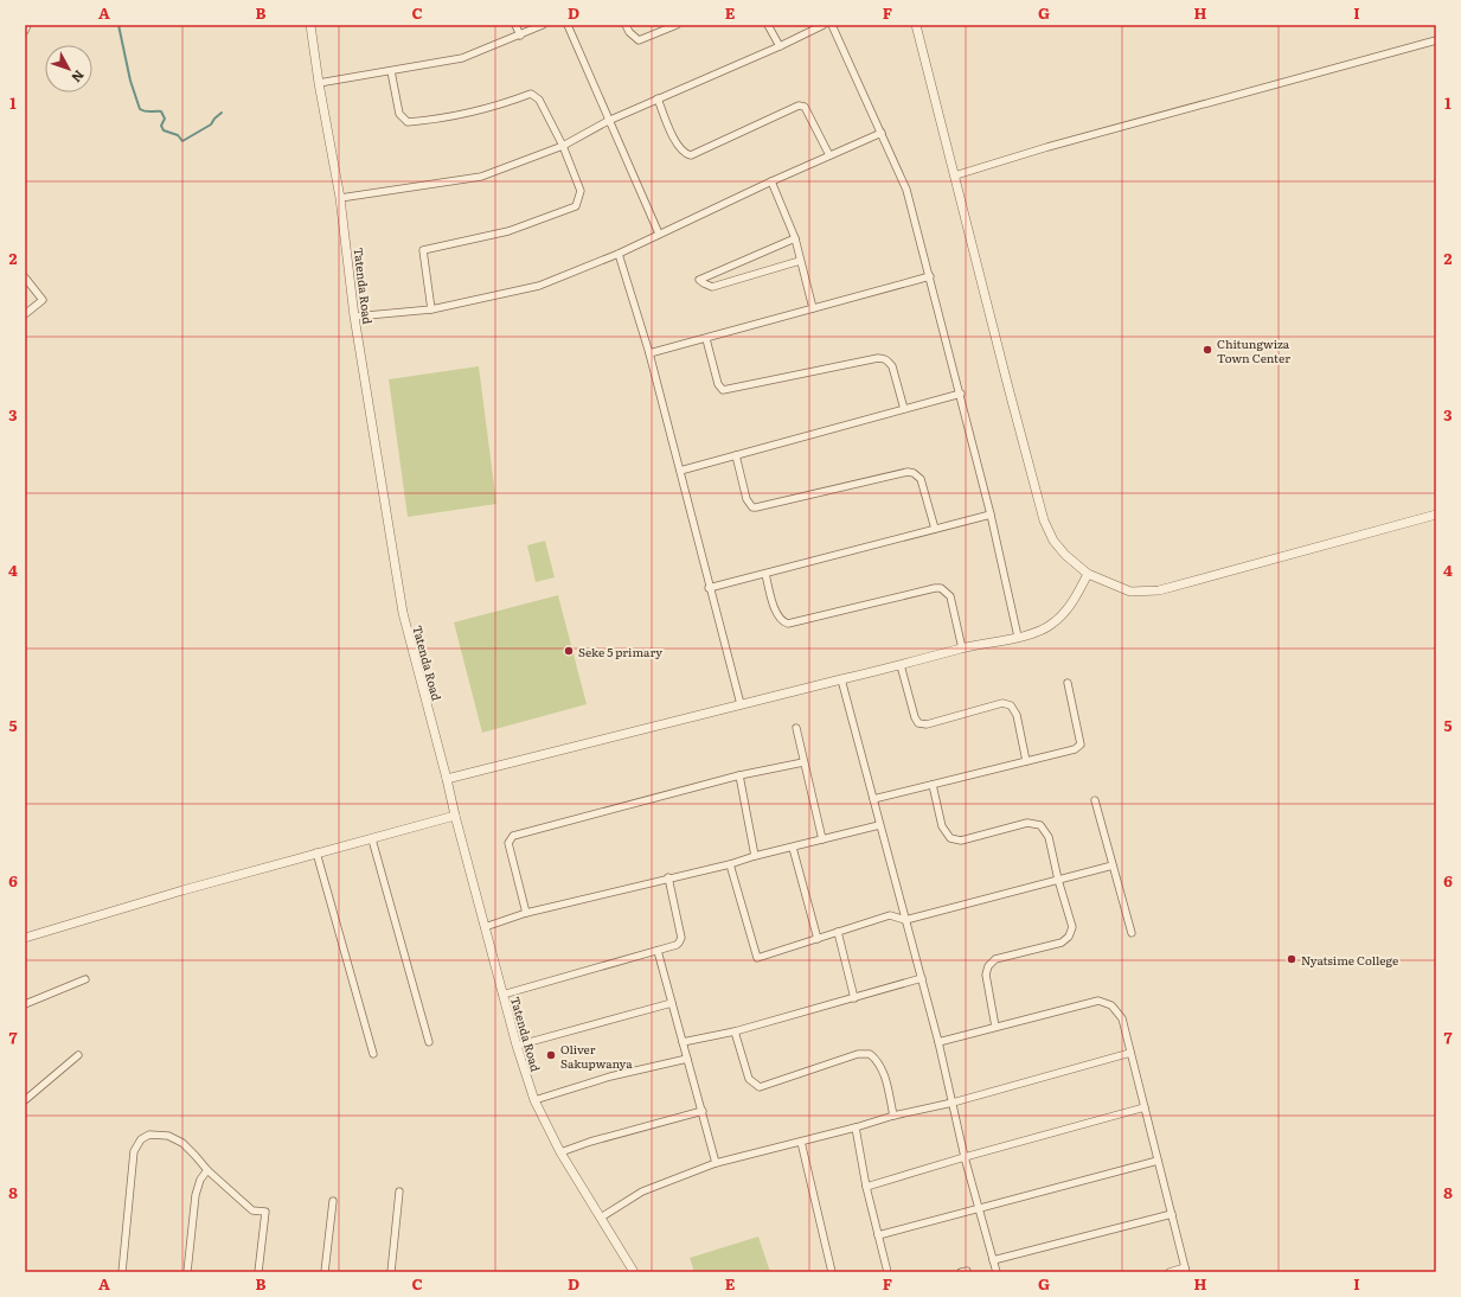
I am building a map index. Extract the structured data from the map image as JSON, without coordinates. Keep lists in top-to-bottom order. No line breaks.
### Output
{"streets":{"street":["Tatenda Road"]},"places":["Chitungwiza Town Center","Seke 5 primary","Nyatsime College","Oliver Sakupwanya"],"north":"bottom right","grid":{"columns":["A","B","C","D","E","F","G","H","I"],"rows":["1","2","3","4","5","6","7","8"]}}
